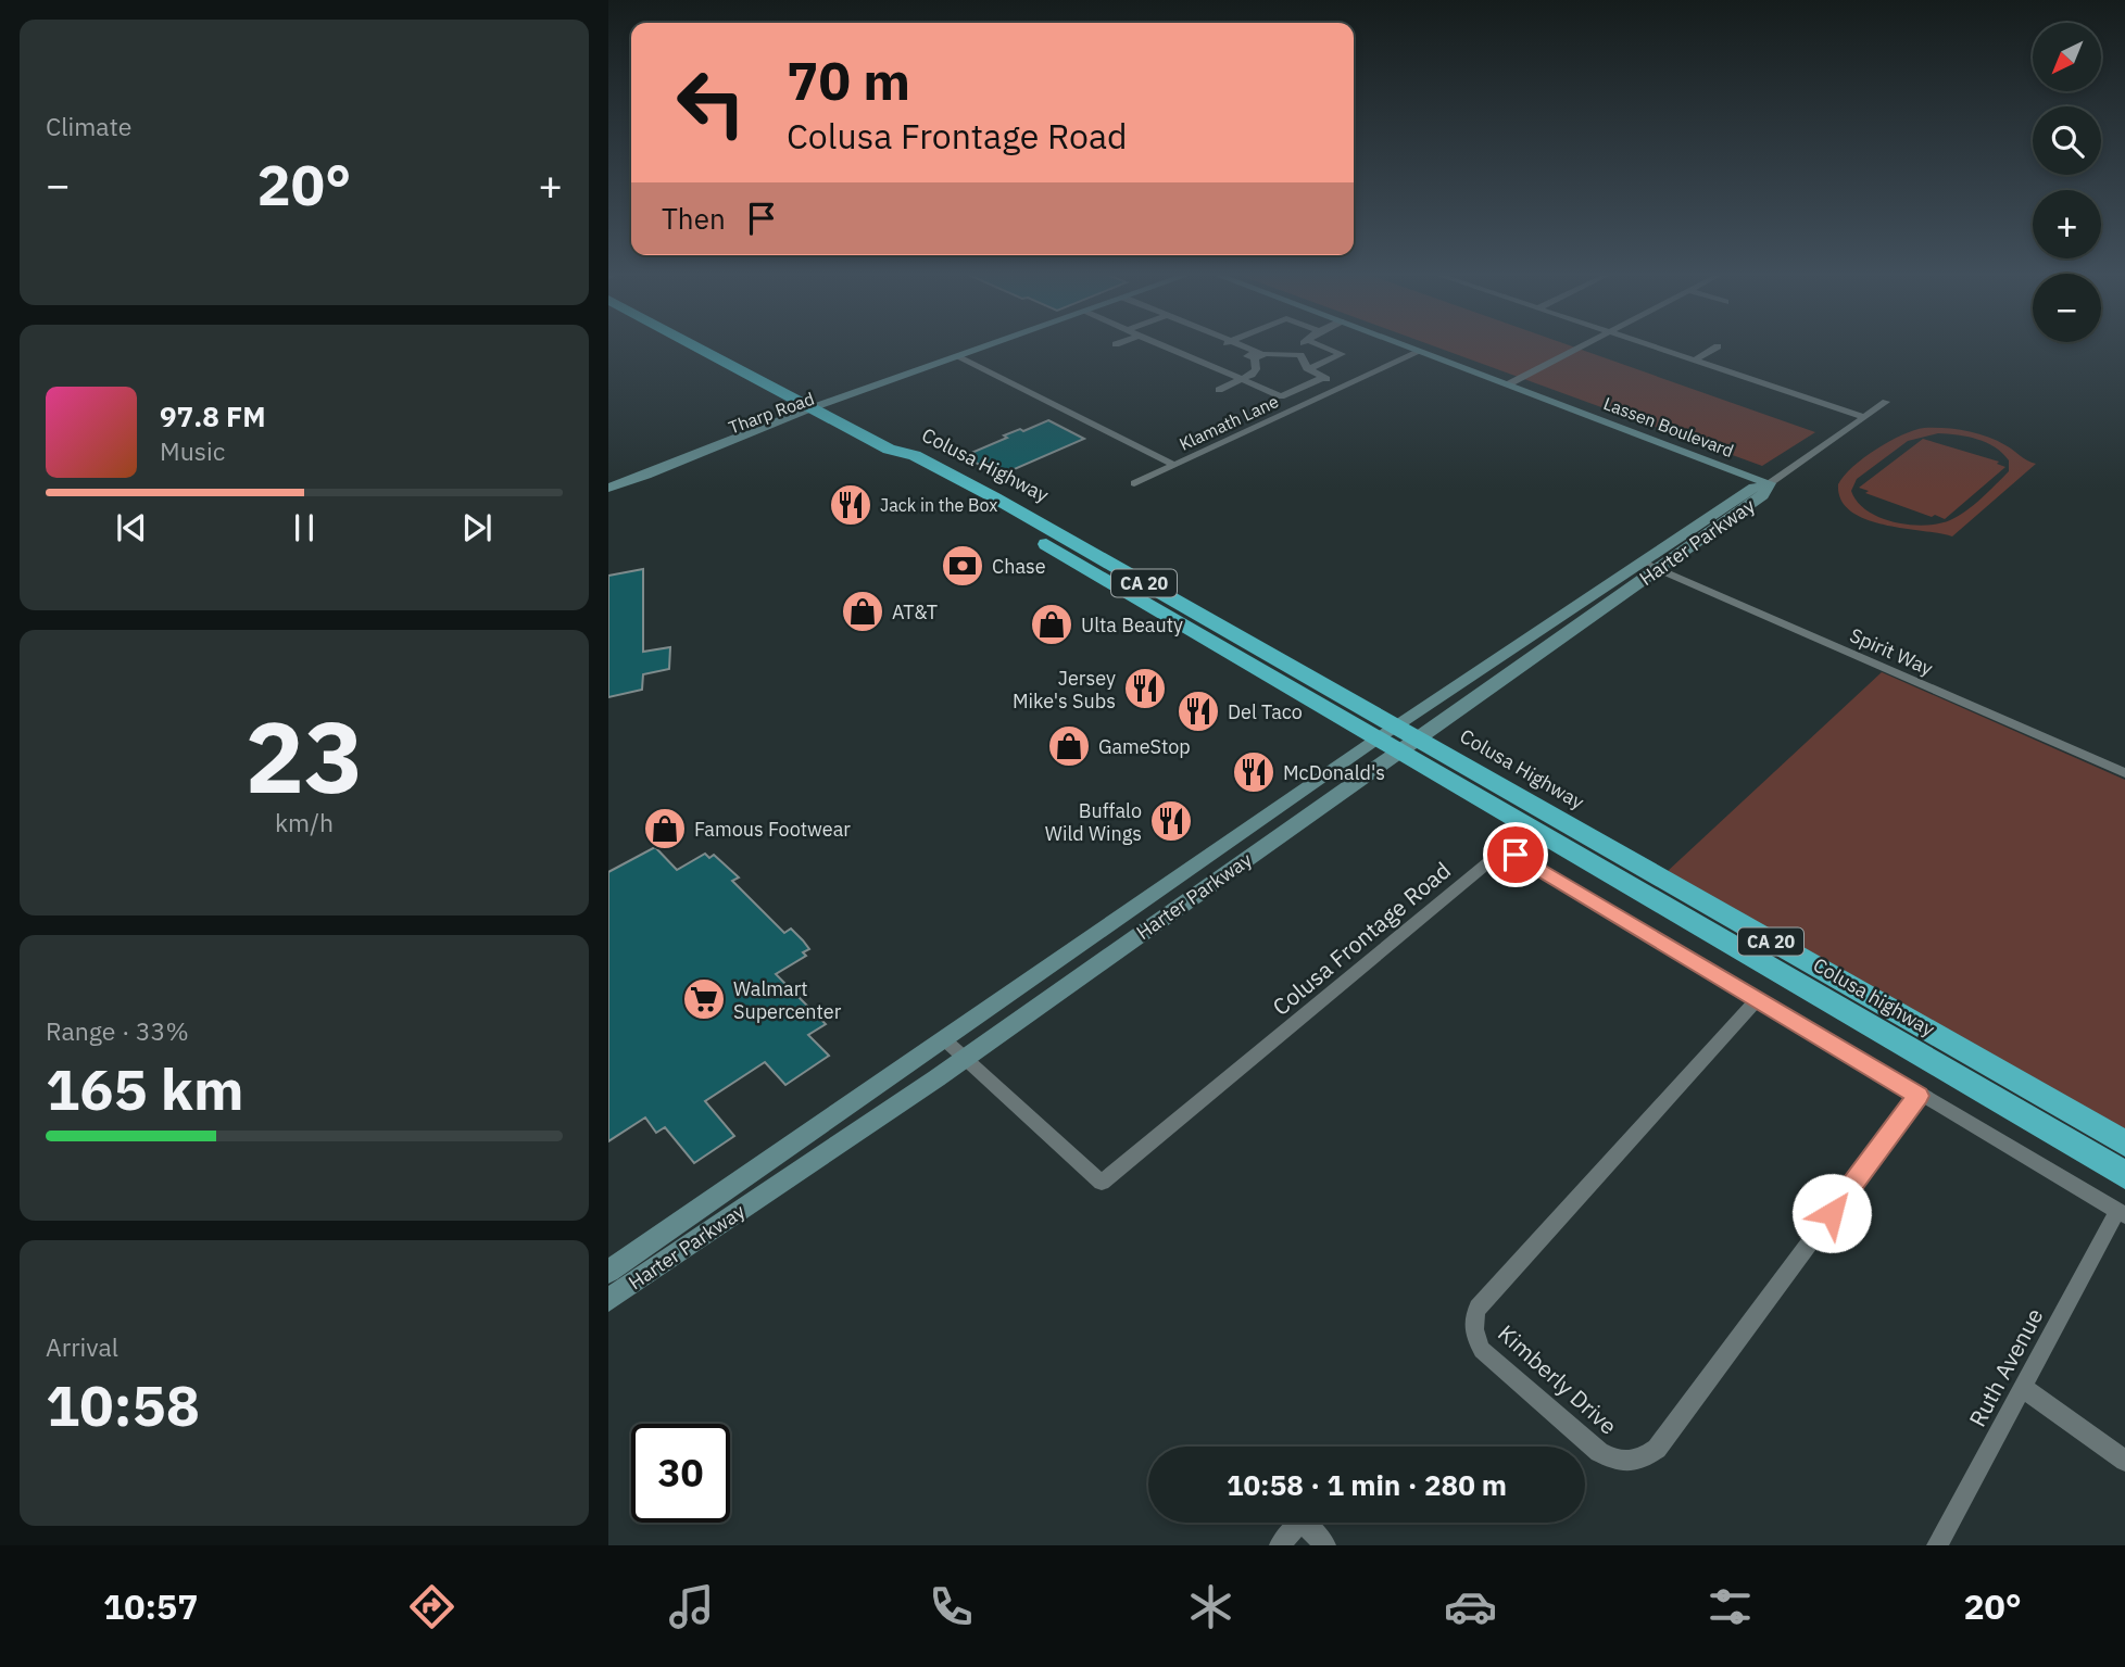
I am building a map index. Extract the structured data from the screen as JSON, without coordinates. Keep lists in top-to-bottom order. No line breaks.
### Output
{"streets":{"highway":["Colusa Highway","CA 20","Colusa highway"],"street":["Tharp Road","Klamath Lane","Lassen Boulevard","Harter Parkway","Spirit Way","Colusa Frontage Road","Ruth Avenue","Kimberly Drive"]},"crossings":[["Tharp Road","Colusa Highway"],["Klamath Lane","Lassen Boulevard"],["Lassen Boulevard","Harter Parkway"],["Colusa Highway","Harter Parkway"],["Colusa Highway","Colusa highway"],["Harter Parkway","Spirit Way"],["Harter Parkway","Colusa Frontage Road"],["Harter Parkway","Colusa highway"],["Colusa Frontage Road","Ruth Avenue"],["Colusa Frontage Road","Kimberly Drive"]],"places":{"restaurant":["Jack in the Box","Jersey Mike's Subs","Del Taco","McDonald's","Buffalo Wild Wings"],"bank":["Chase"],"shop":["AT&T","Ulta Beauty","GameStop","Famous Footwear"],"supermarket":["Walmart Supercenter"]},"north":"bottom left","page":{"tile":["Climate",["23","km/h"],["Range · 33%","165 km"],["Arrival","10:58"]],"map_buttons":["+","−"],"turn":["70 m","Colusa Frontage Road"],"heat":["−","20°","+"],"then":"Then","song":["97.8 FM","Music"],"limit":"30","trip":"10:58 · 1 min · 280 m","tabs":["10:57","20°"]}}
